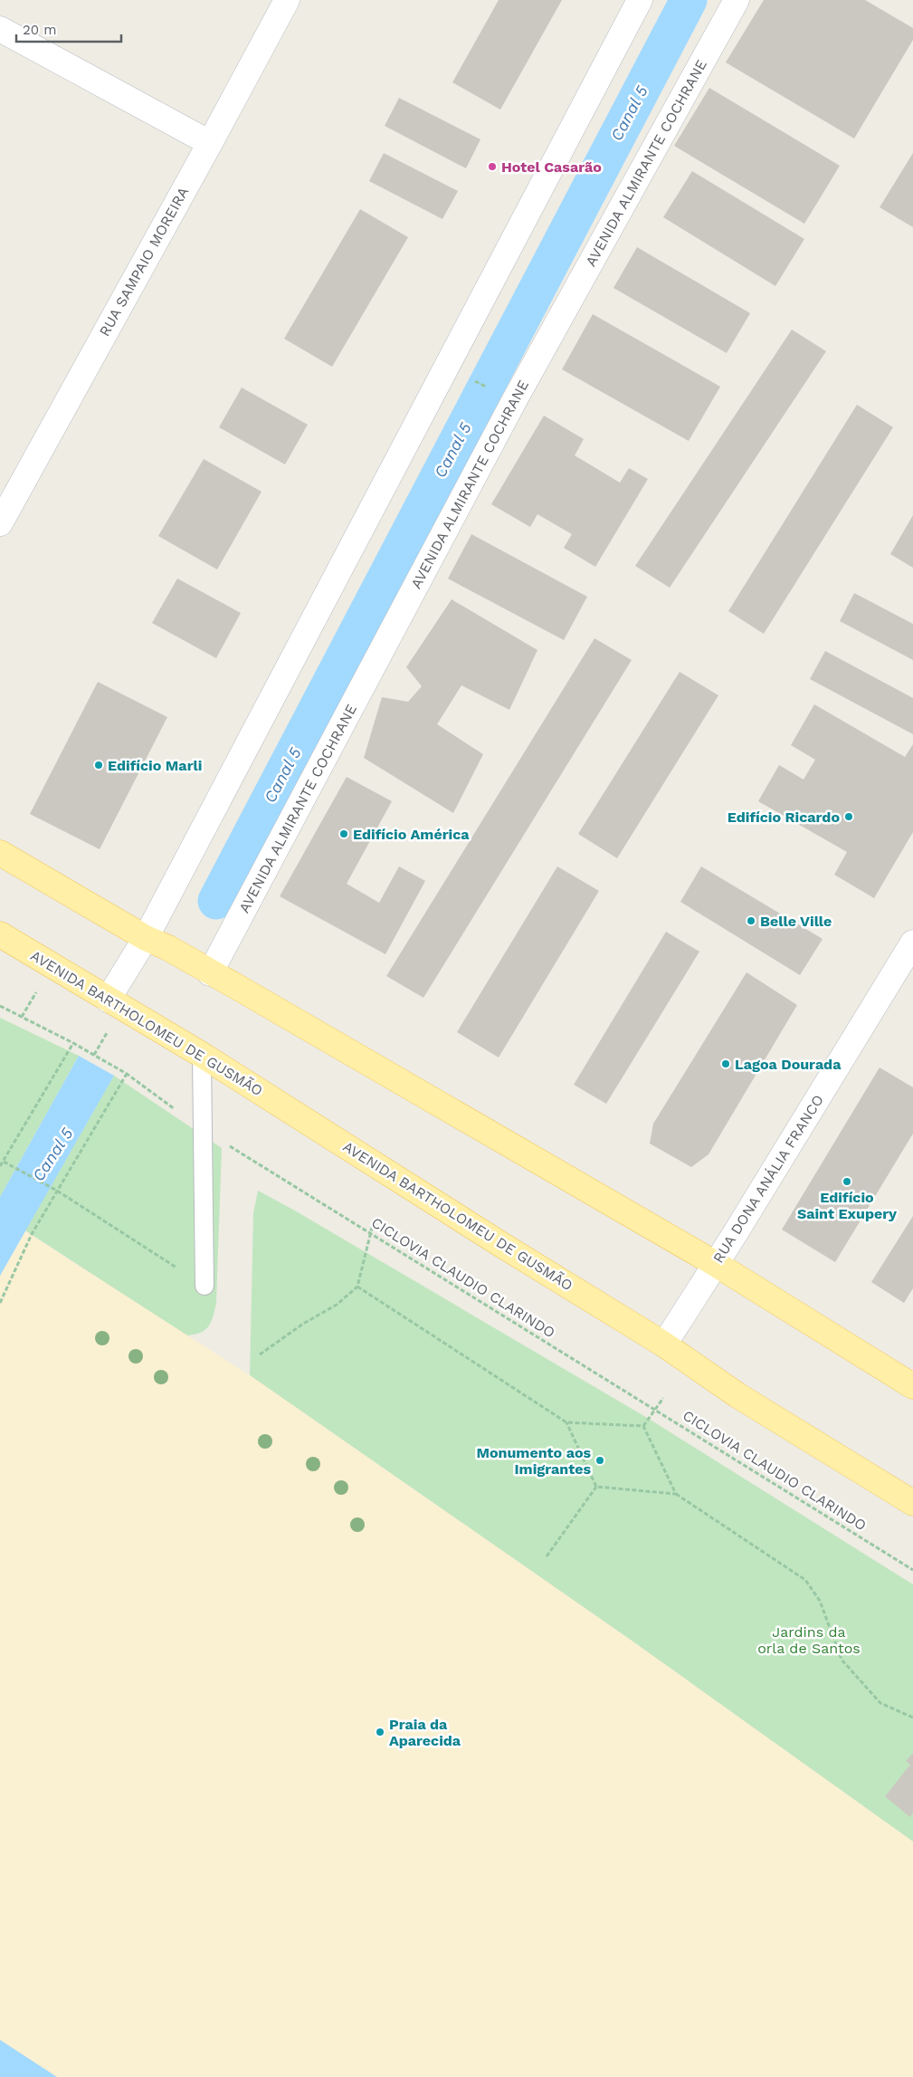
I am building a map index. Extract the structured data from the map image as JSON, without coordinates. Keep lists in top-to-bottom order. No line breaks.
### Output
{"streets":{"main road":["AVENIDA ALMIRANTE COCHRANE","RUA SAMPAIO MOREIRA","AVENIDA BARTHOLOMEU DE GUSMÃO","RUA DONA ANÁLIA FRANCO"],"path":["CICLOVIA CLAUDIO CLARINDO"]},"crossings":[["AVENIDA BARTHOLOMEU DE GUSMÃO","RUA DONA ANÁLIA FRANCO"]],"water":["Canal 5"],"parks":["Jardins da orla de Santos"],"places":["Hotel Casarão","Edifício Marli","Edifício Ricardo","Edifício América","Belle Ville","Lagoa Dourada","Edifício Saint Exupery","Monumento aos Imigrantes","Praia da Aparecida"],"scale_bar":"20 m"}
